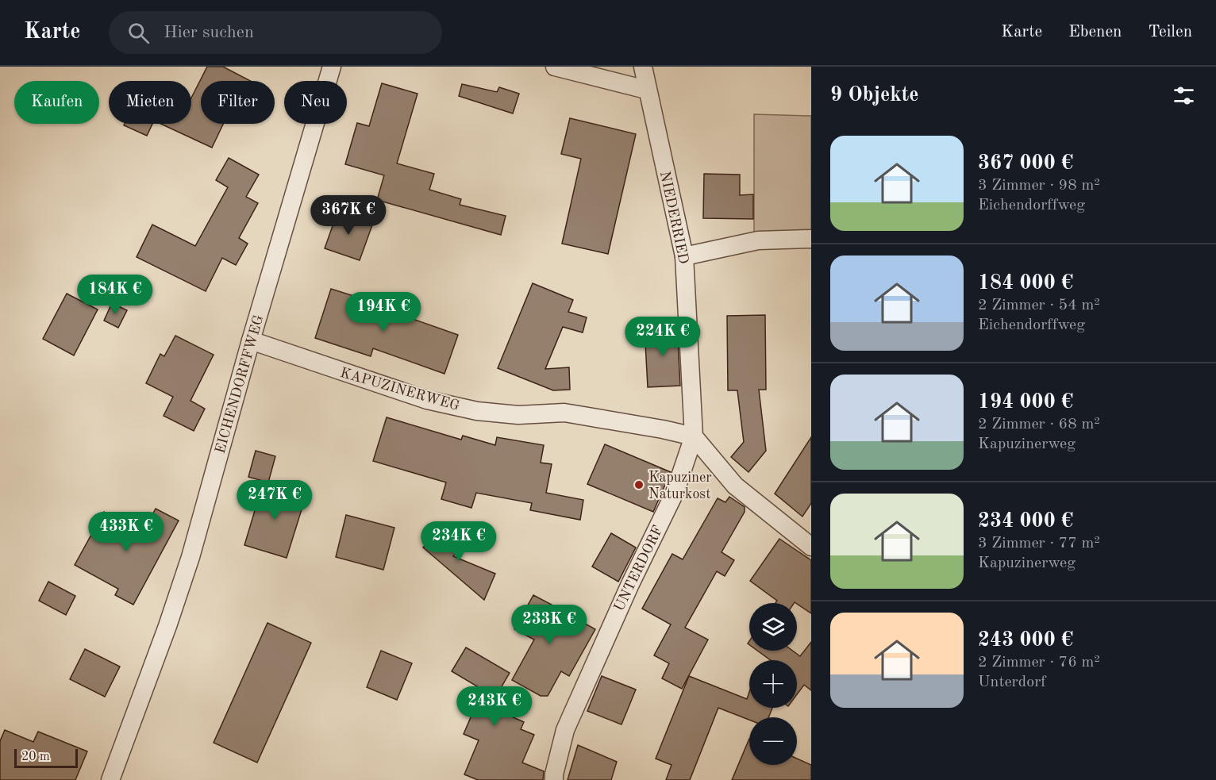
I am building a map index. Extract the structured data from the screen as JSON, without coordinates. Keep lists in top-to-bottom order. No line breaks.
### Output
{"streets":{"street":["NIEDERRIED","EICHENDORFFWEG","KAPUZINERWEG","UNTERDORF"]},"crossings":[["NIEDERRIED","KAPUZINERWEG"],["NIEDERRIED","UNTERDORF"],["EICHENDORFFWEG","KAPUZINERWEG"],["KAPUZINERWEG","UNTERDORF"]],"places":["Kapuziner Naturkost"],"scale_bar":"20 m","page":{"header":"Karte","search":"Hier suchen","nav":["Karte","Ebenen","Teilen"],"heading":"9 Objekte","chip":["Kaufen","Mieten","Filter","Neu"],"list":[{"name":"367 000 €","note":"3 Zimmer · 98 m² · Eichendorffweg"},{"name":"184 000 €","note":"2 Zimmer · 54 m² · Eichendorffweg"},{"name":"194 000 €","note":"2 Zimmer · 68 m² · Kapuzinerweg"},{"name":"234 000 €","note":"3 Zimmer · 77 m² · Kapuzinerweg"},{"name":"243 000 €","note":"2 Zimmer · 76 m² · Unterdorf"}],"price":["367K €","184K €","194K €","224K €","247K €","433K €","234K €","233K €","243K €"],"map_buttons":["+","−"],"scale":"20 m"}}
